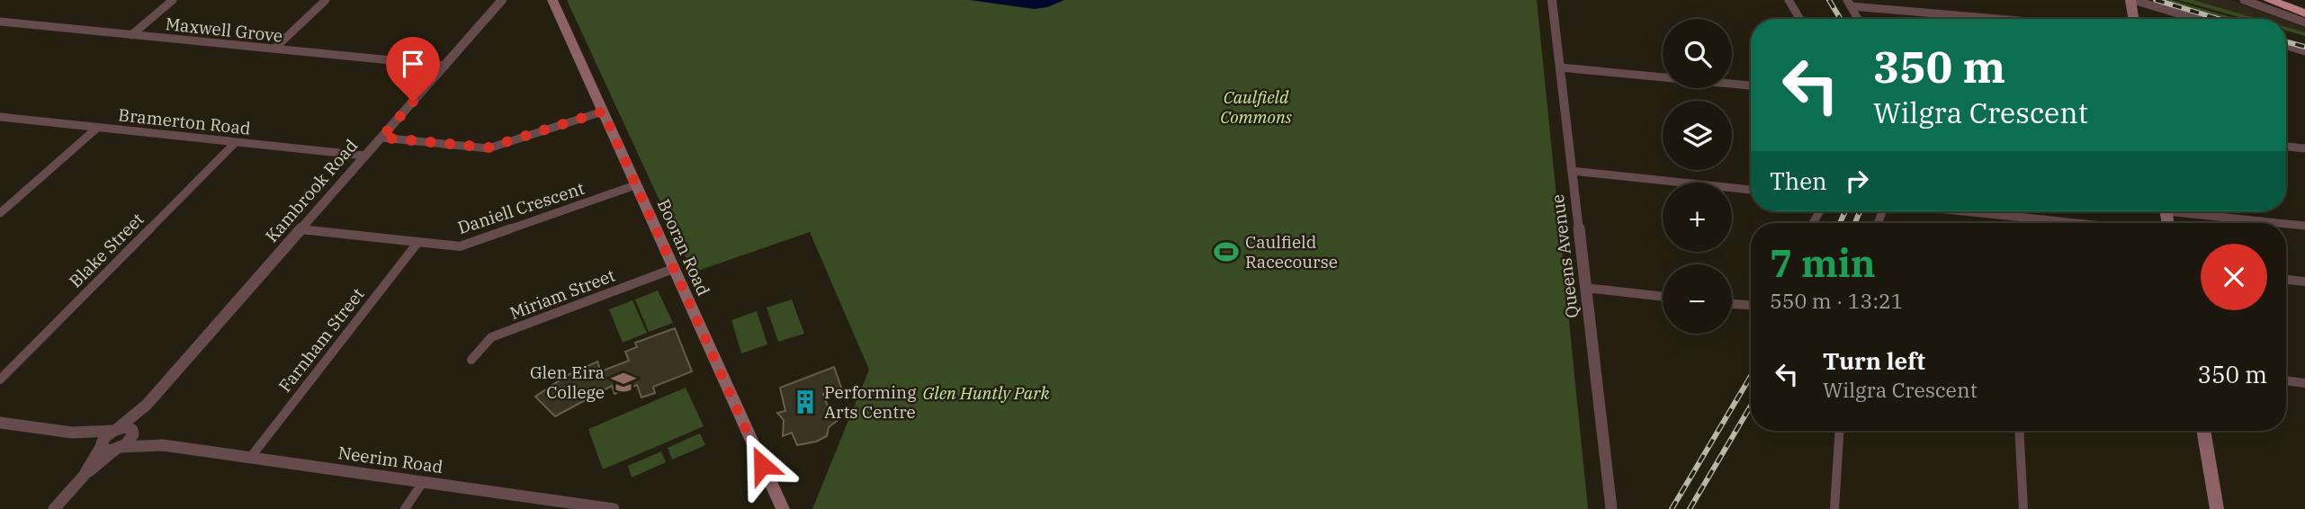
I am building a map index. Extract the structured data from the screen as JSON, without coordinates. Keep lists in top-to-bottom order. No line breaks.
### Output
{"streets":{"main road":["Booran Road"],"street":["Maxwell Grove","Bramerton Road","Kambrook Road","Daniell Crescent","Blake Street","Queens Avenue","Miriam Street","Farnham Street","Neerim Road"]},"crossings":[["Maxwell Grove","Kambrook Road"],["Bramerton Road","Kambrook Road"],["Bramerton Road","Blake Street"],["Kambrook Road","Daniell Crescent"],["Kambrook Road","Neerim Road"],["Daniell Crescent","Booran Road"],["Daniell Crescent","Farnham Street"],["Booran Road","Miriam Street"],["Farnham Street","Neerim Road"]],"parks":["Caulfield Commons","Glen Huntly Park"],"places":{"sports":["Caulfield Racecourse"],"school or university":["Glen Eira College"],"building":["Performing Arts Centre"]},"page":{"map_buttons":["+","−"],"turn":["350 m","Wilgra Crescent"],"then":"Then","heading":["7 min","550 m · 13:21"],"list":[{"name":"Turn left","note":"Wilgra Crescent","value":"350 m"}]}}
